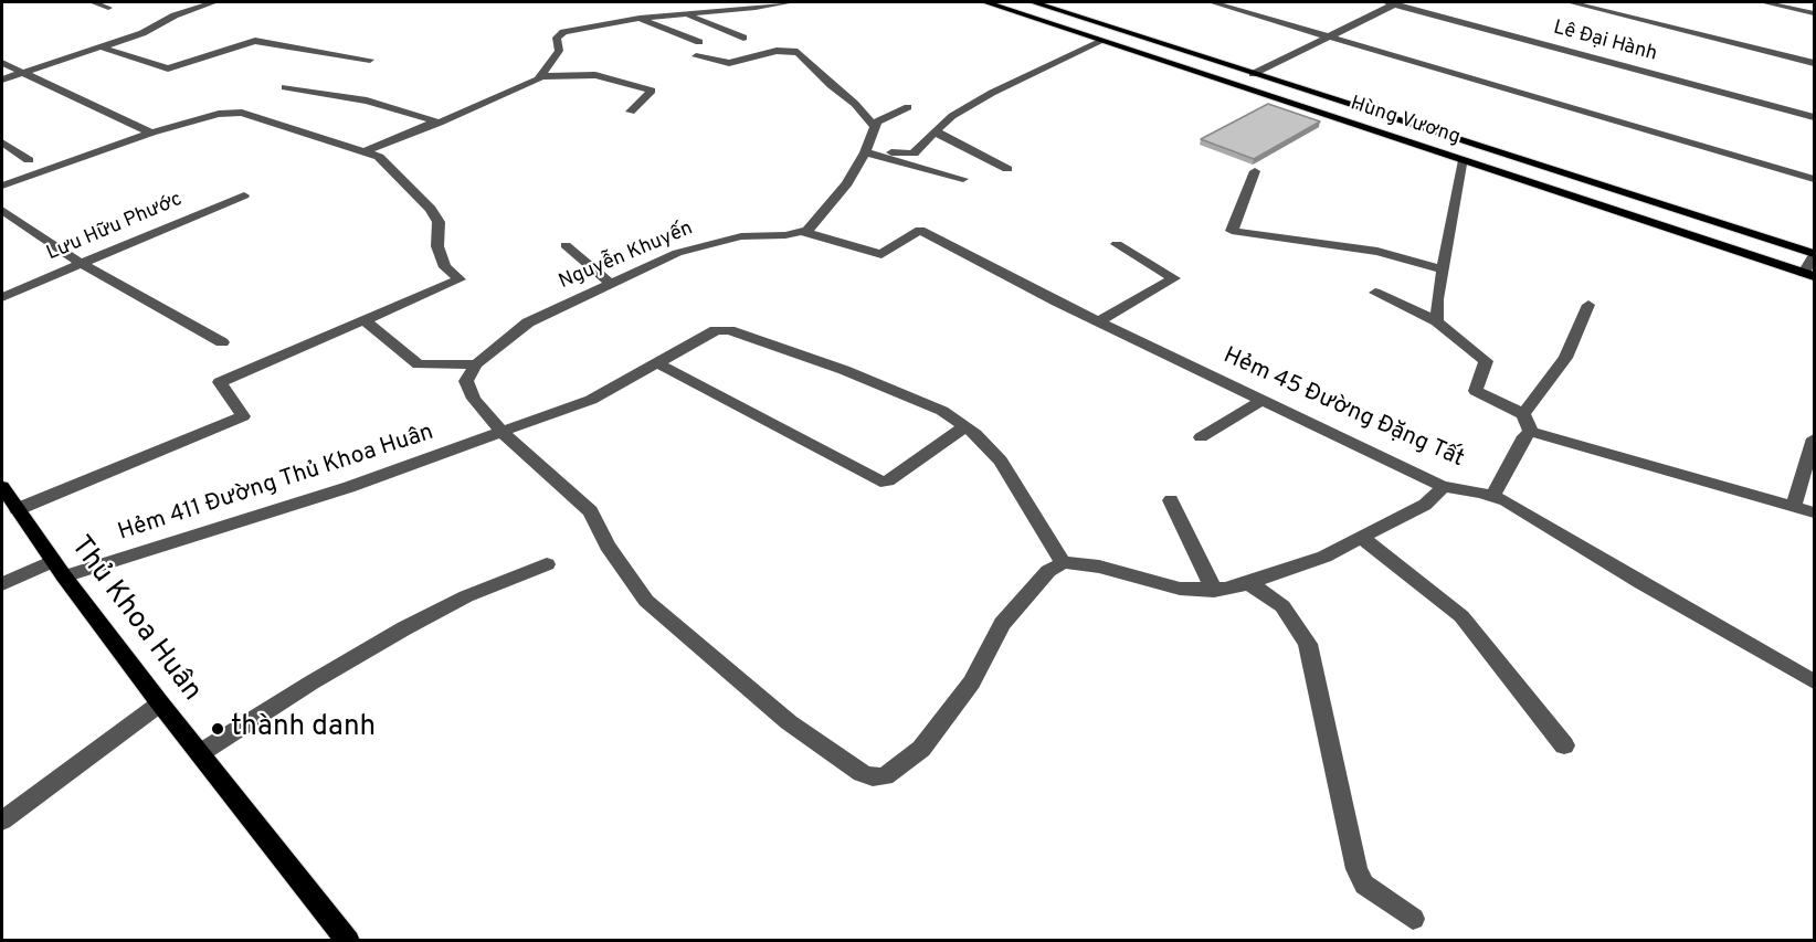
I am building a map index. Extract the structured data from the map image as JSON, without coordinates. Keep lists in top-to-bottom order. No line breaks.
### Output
{"streets":{"main road":["Hùng Vương","Thủ Khoa Huân"],"street":["Lê Đại Hành","Lưu Hữu Phước","Nguyễn Khuyến","Hẻm 45 Đường Đặng Tất","Hẻm 411 Đường Thủ Khoa Huân"]},"crossings":[["Nguyễn Khuyến","Hẻm 45 Đường Đặng Tất"],["Hẻm 411 Đường Thủ Khoa Huân","Thủ Khoa Huân"]],"places":["thành danh"]}
